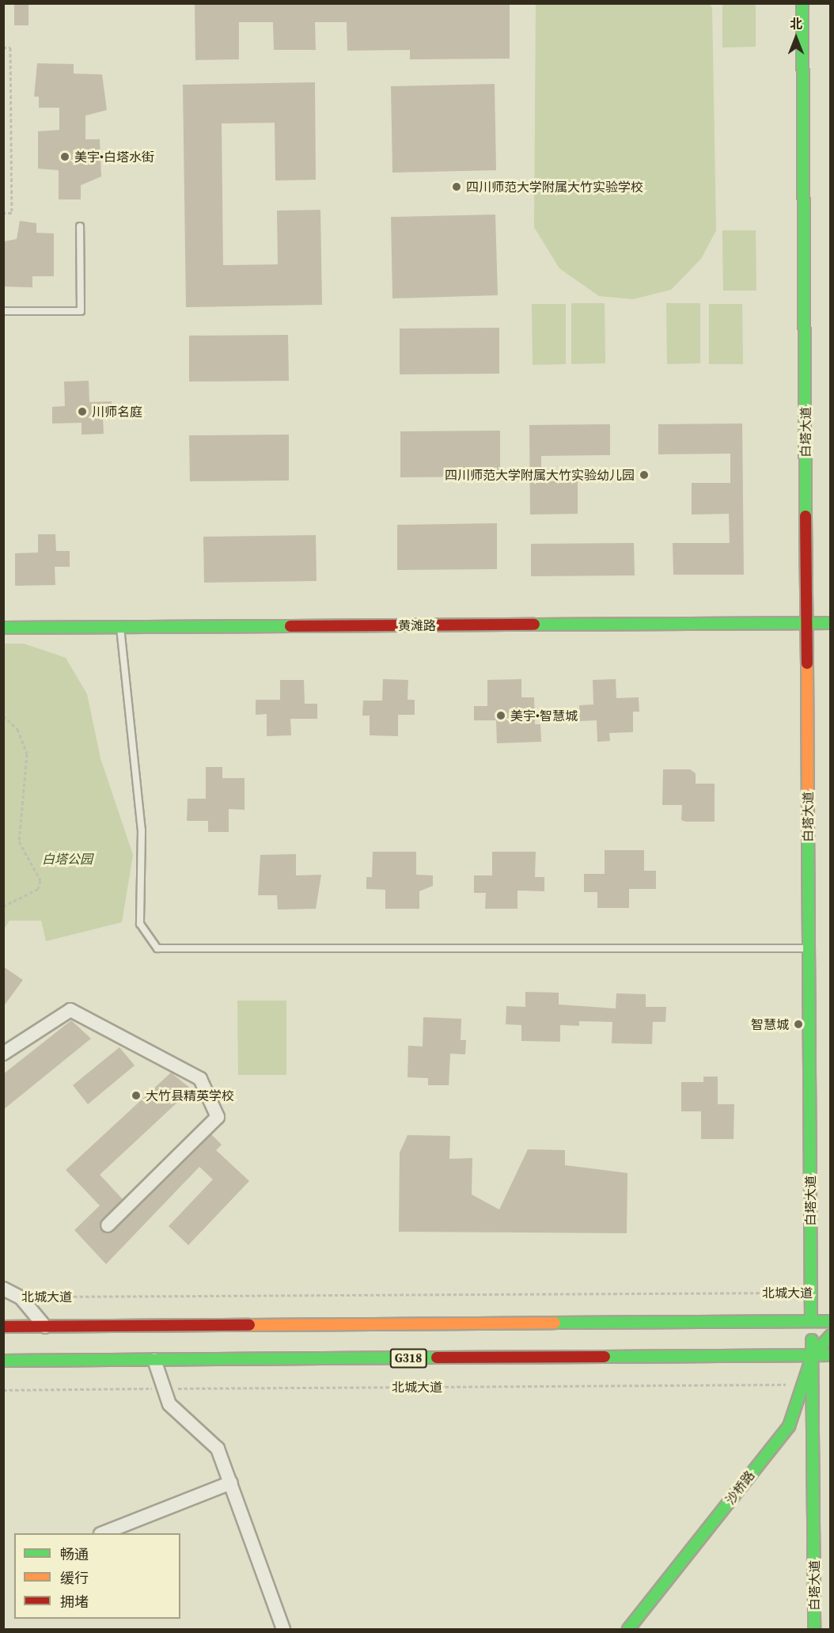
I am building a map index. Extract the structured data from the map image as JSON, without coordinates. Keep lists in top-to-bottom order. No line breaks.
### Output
{"streets":{"main road":["白塔大道","黄滩路","G318","沙桥路"],"path":["北城大道"]},"crossings":[["白塔大道","黄滩路"],["白塔大道","北城大道"],["白塔大道","G318"],["白塔大道","沙桥路"],["北城大道","沙桥路"],["G318","沙桥路"]],"parks":["白塔公园"],"places":["美宇•白塔水街","四川师范大学附属大竹实验学校","川师名庭","四川师范大学附属大竹实验幼儿园","美宇•智慧城","智慧城","大竹县精英学校"],"legend":["畅通","缓行","拥堵"],"north":"top"}
